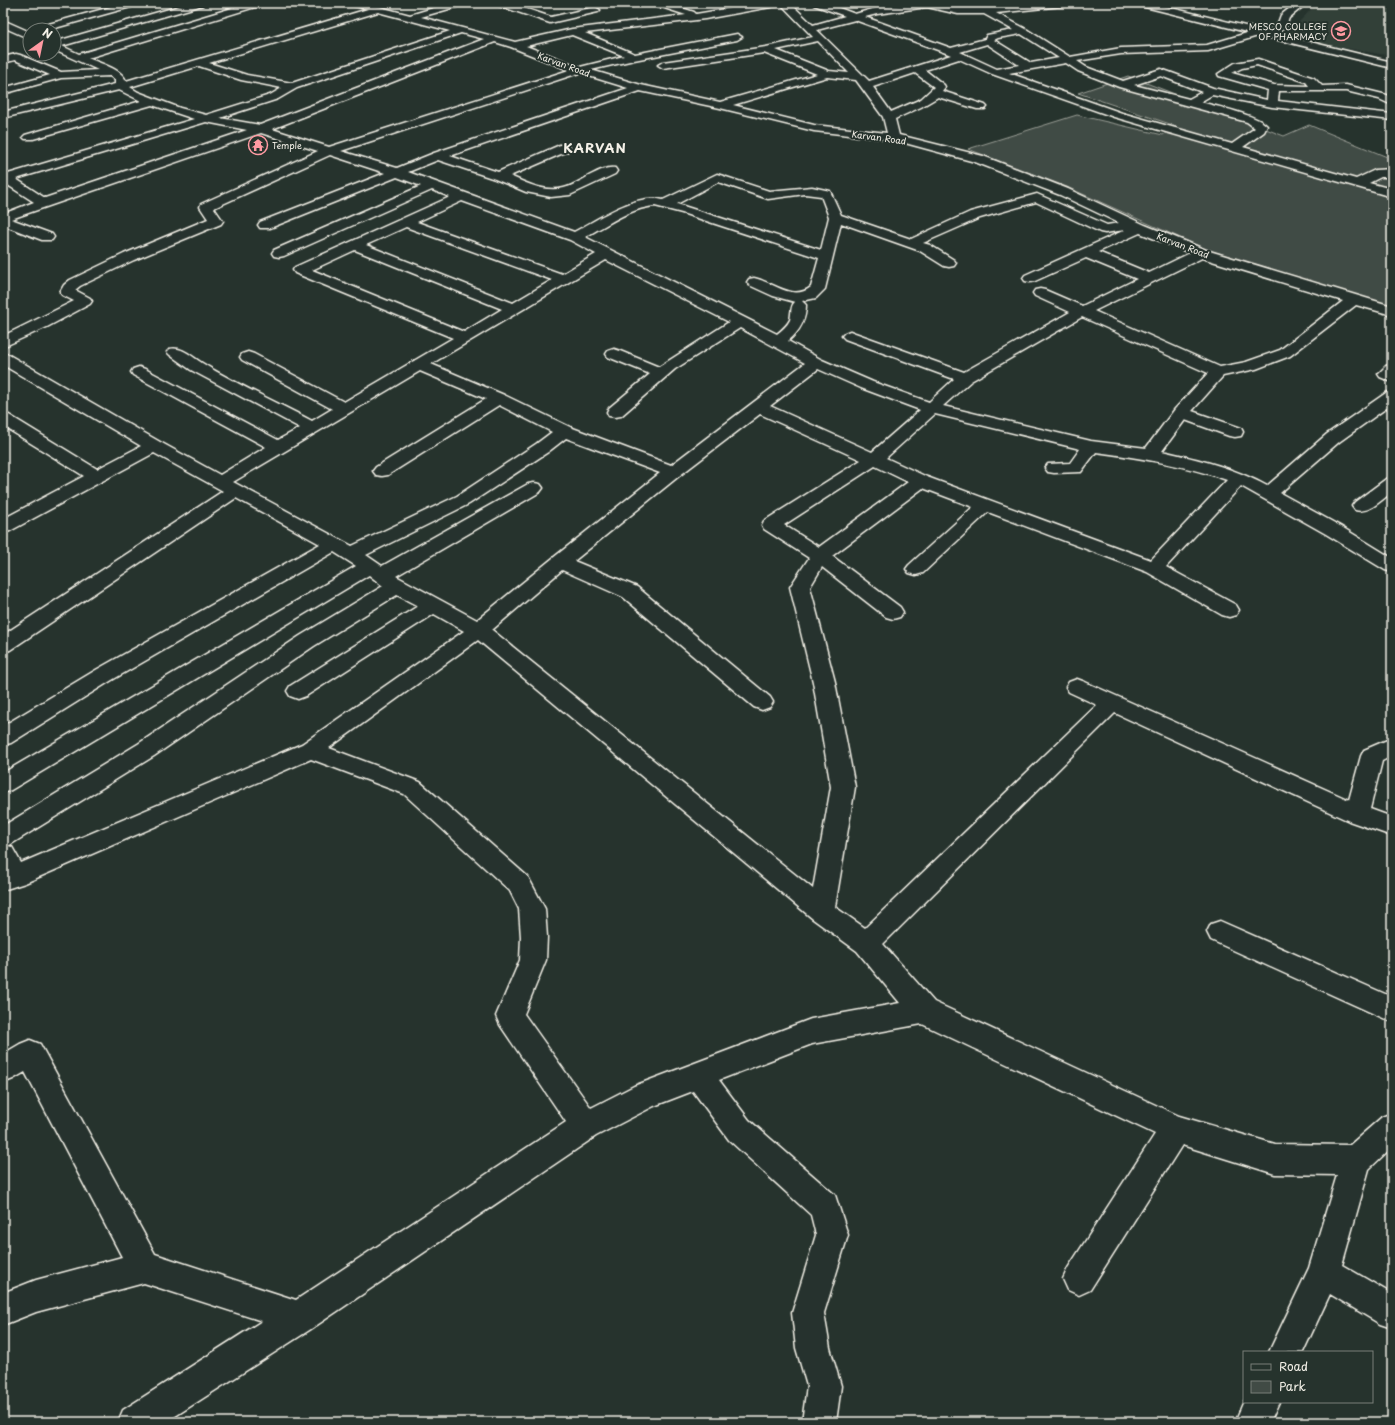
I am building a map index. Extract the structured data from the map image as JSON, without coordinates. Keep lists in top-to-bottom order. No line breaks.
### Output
{"streets":{"street":["Karvan Road"]},"districts":["KARVAN"],"places":{"school or university":["MESCO COLLEGE OF PHARMACY"],"temple":["Temple"]},"legend":["Road","Park"],"north":"top right"}
